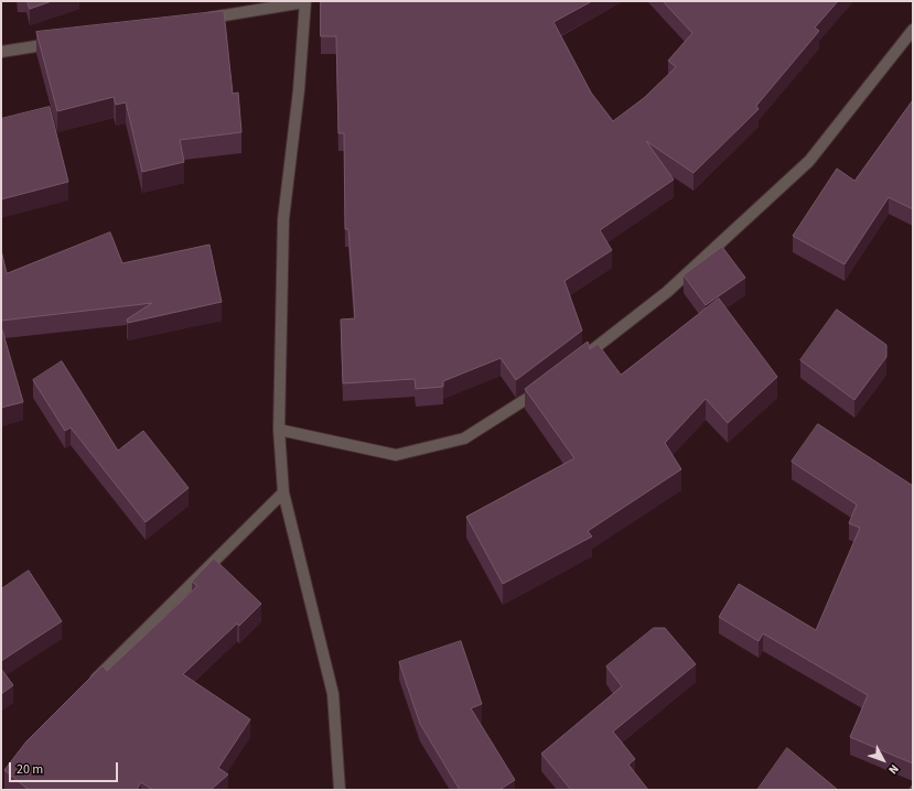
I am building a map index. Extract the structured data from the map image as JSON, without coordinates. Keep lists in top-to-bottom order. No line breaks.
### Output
{"scale_bar":"20 m","north":"bottom right"}
